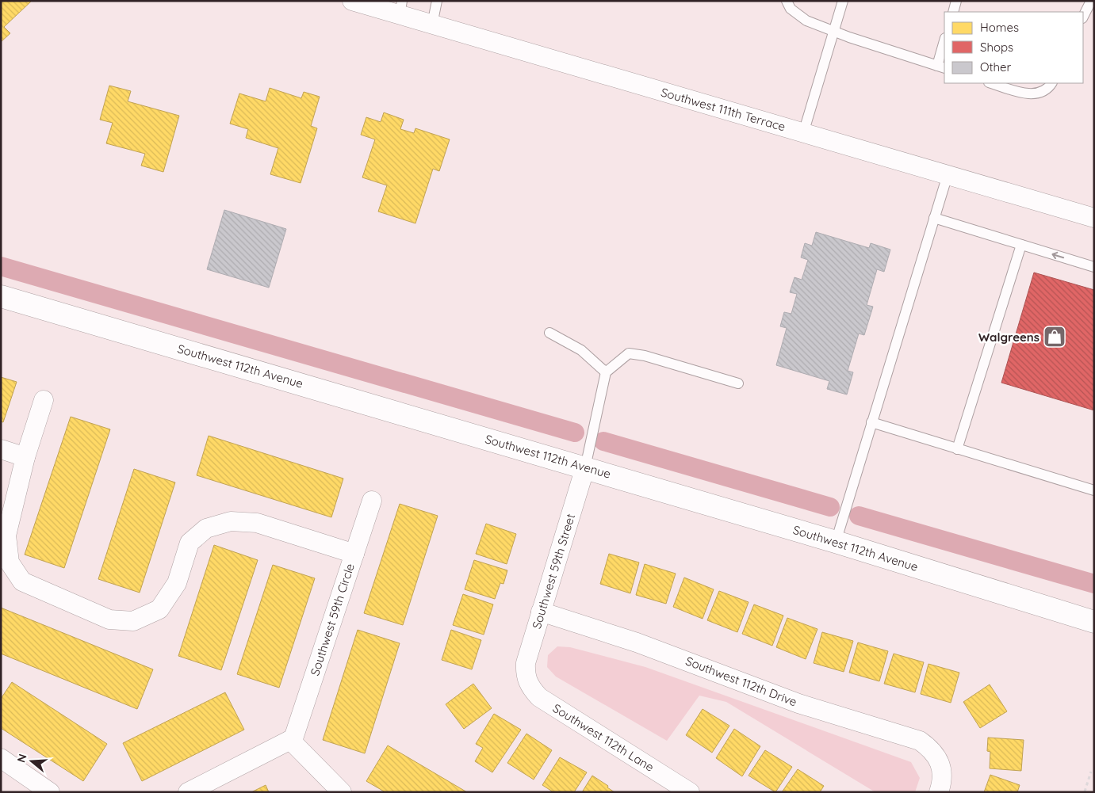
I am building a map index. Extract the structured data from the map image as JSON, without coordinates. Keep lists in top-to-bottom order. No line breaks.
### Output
{"streets":{"street":["Southwest 111th Terrace","Southwest 112th Avenue","Southwest 59th Street","Southwest 59th Circle","Southwest 112th Drive","Southwest 112th Lane"]},"crossings":[["Southwest 112th Avenue","Southwest 59th Street"],["Southwest 59th Street","Southwest 112th Drive"],["Southwest 59th Street","Southwest 112th Lane"]],"places":{"shop":["Walgreens"]},"legend":["Homes","Shops","Other"],"north":"left"}
